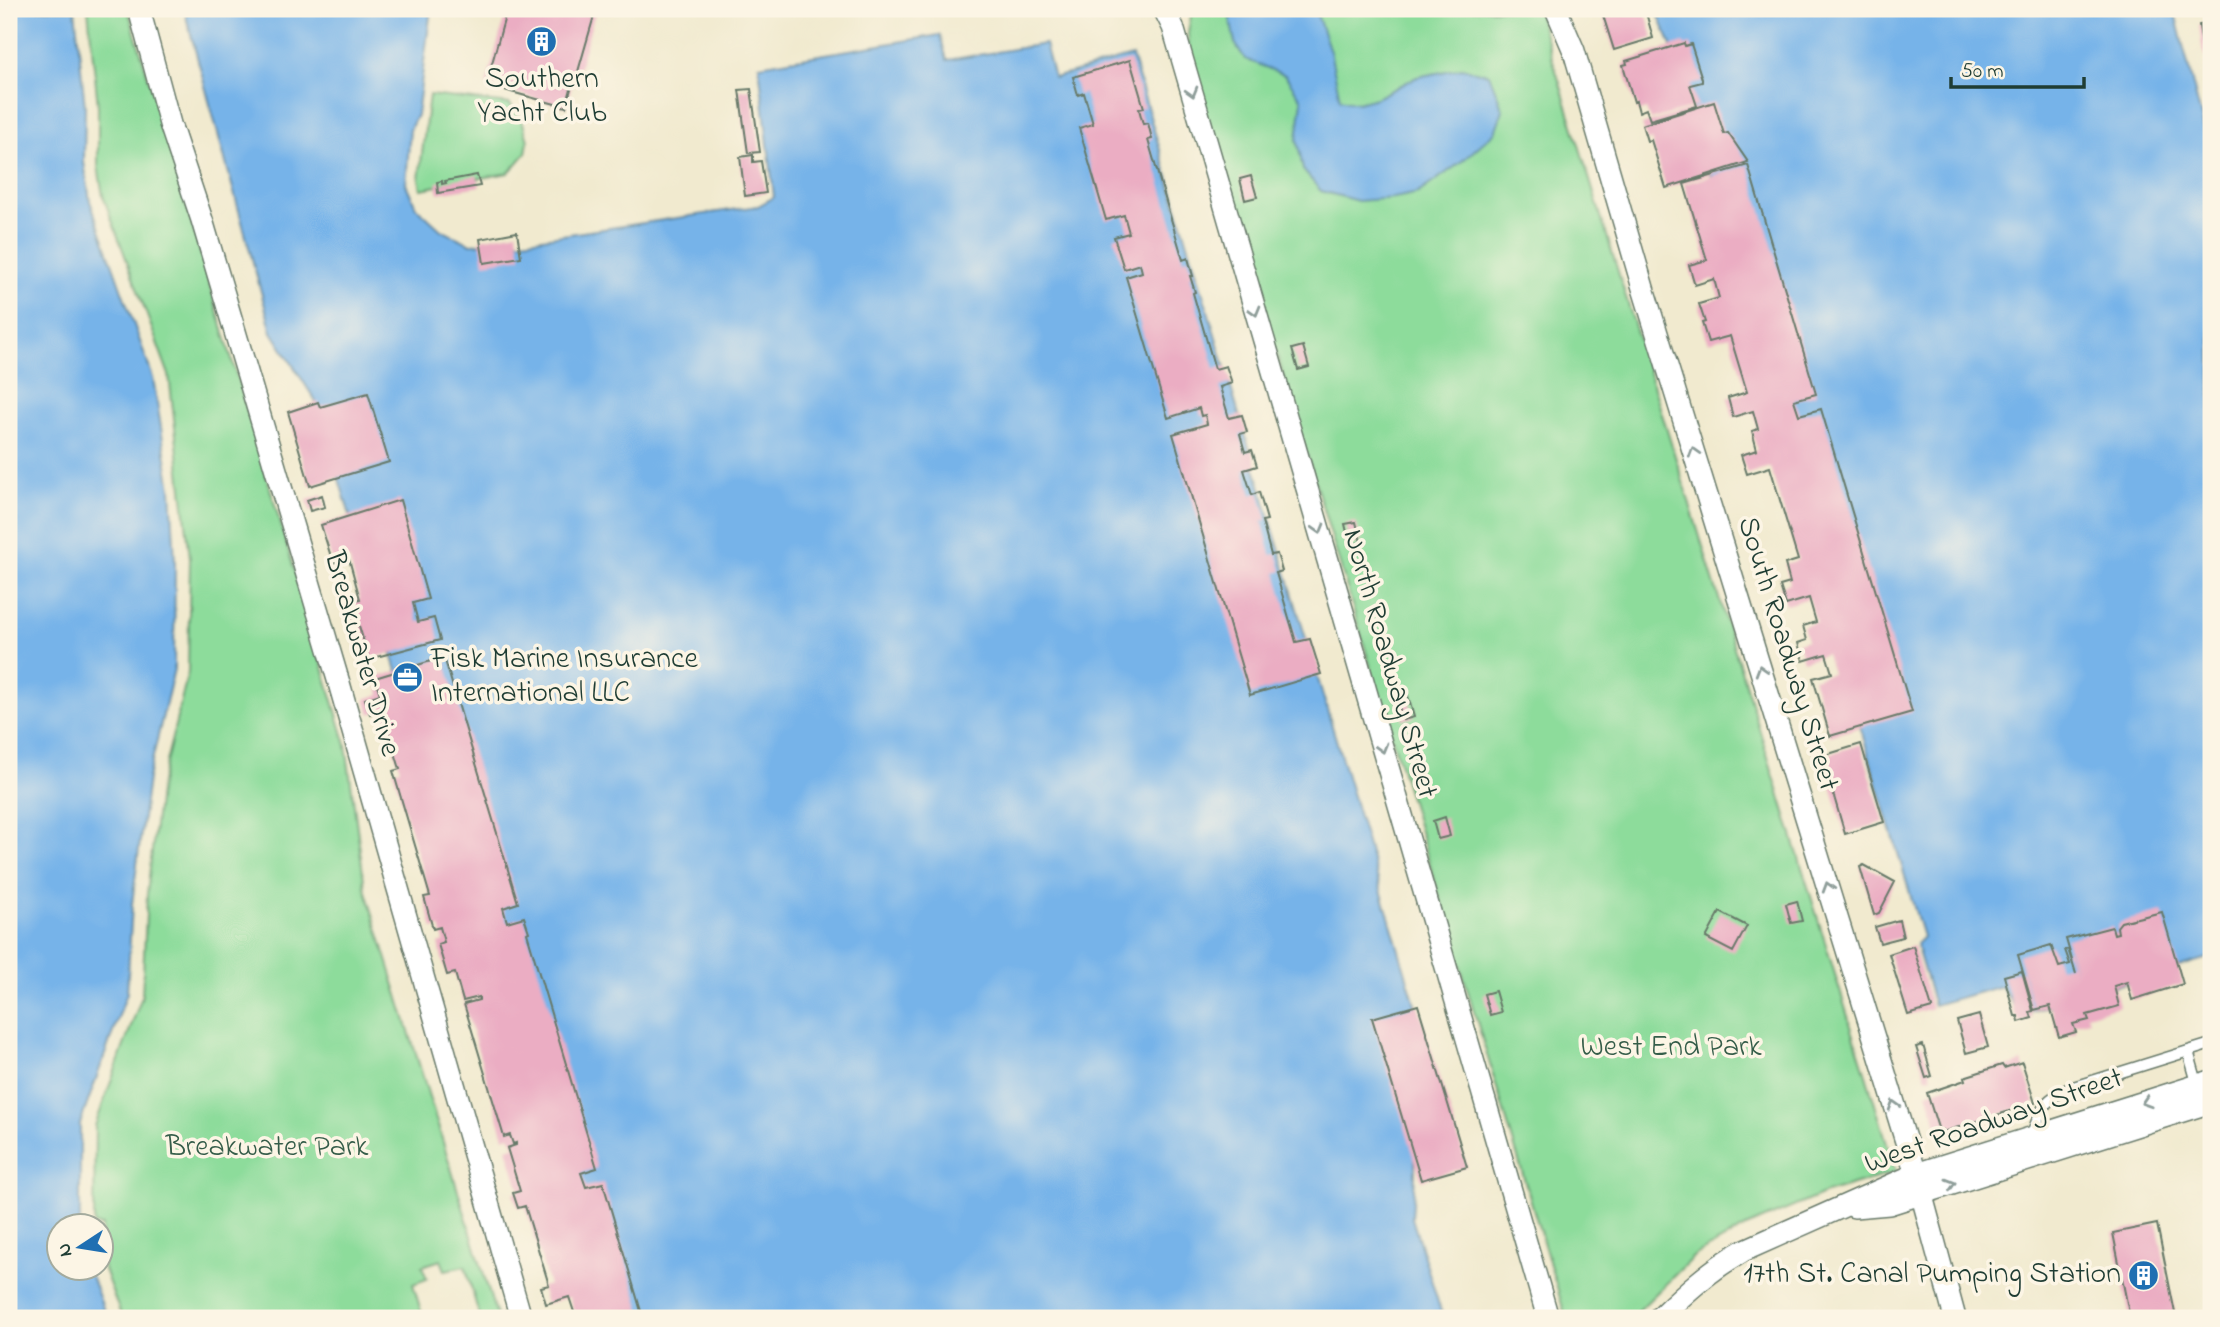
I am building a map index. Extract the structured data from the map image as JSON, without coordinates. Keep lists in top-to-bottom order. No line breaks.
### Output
{"streets":{"street":["Breakwater Drive","South Roadway Street","North Roadway Street","West Roadway Street"]},"crossings":[["South Roadway Street","West Roadway Street"]],"one_way":["South Roadway Street","North Roadway Street"],"parks":["West End Park","Breakwater Park"],"places":{"building":["Southern Yacht Club","17th St. Canal Pumping Station"],"office":["Fisk Marine Insurance International LLC"]},"scale_bar":"50 m","north":"left"}
